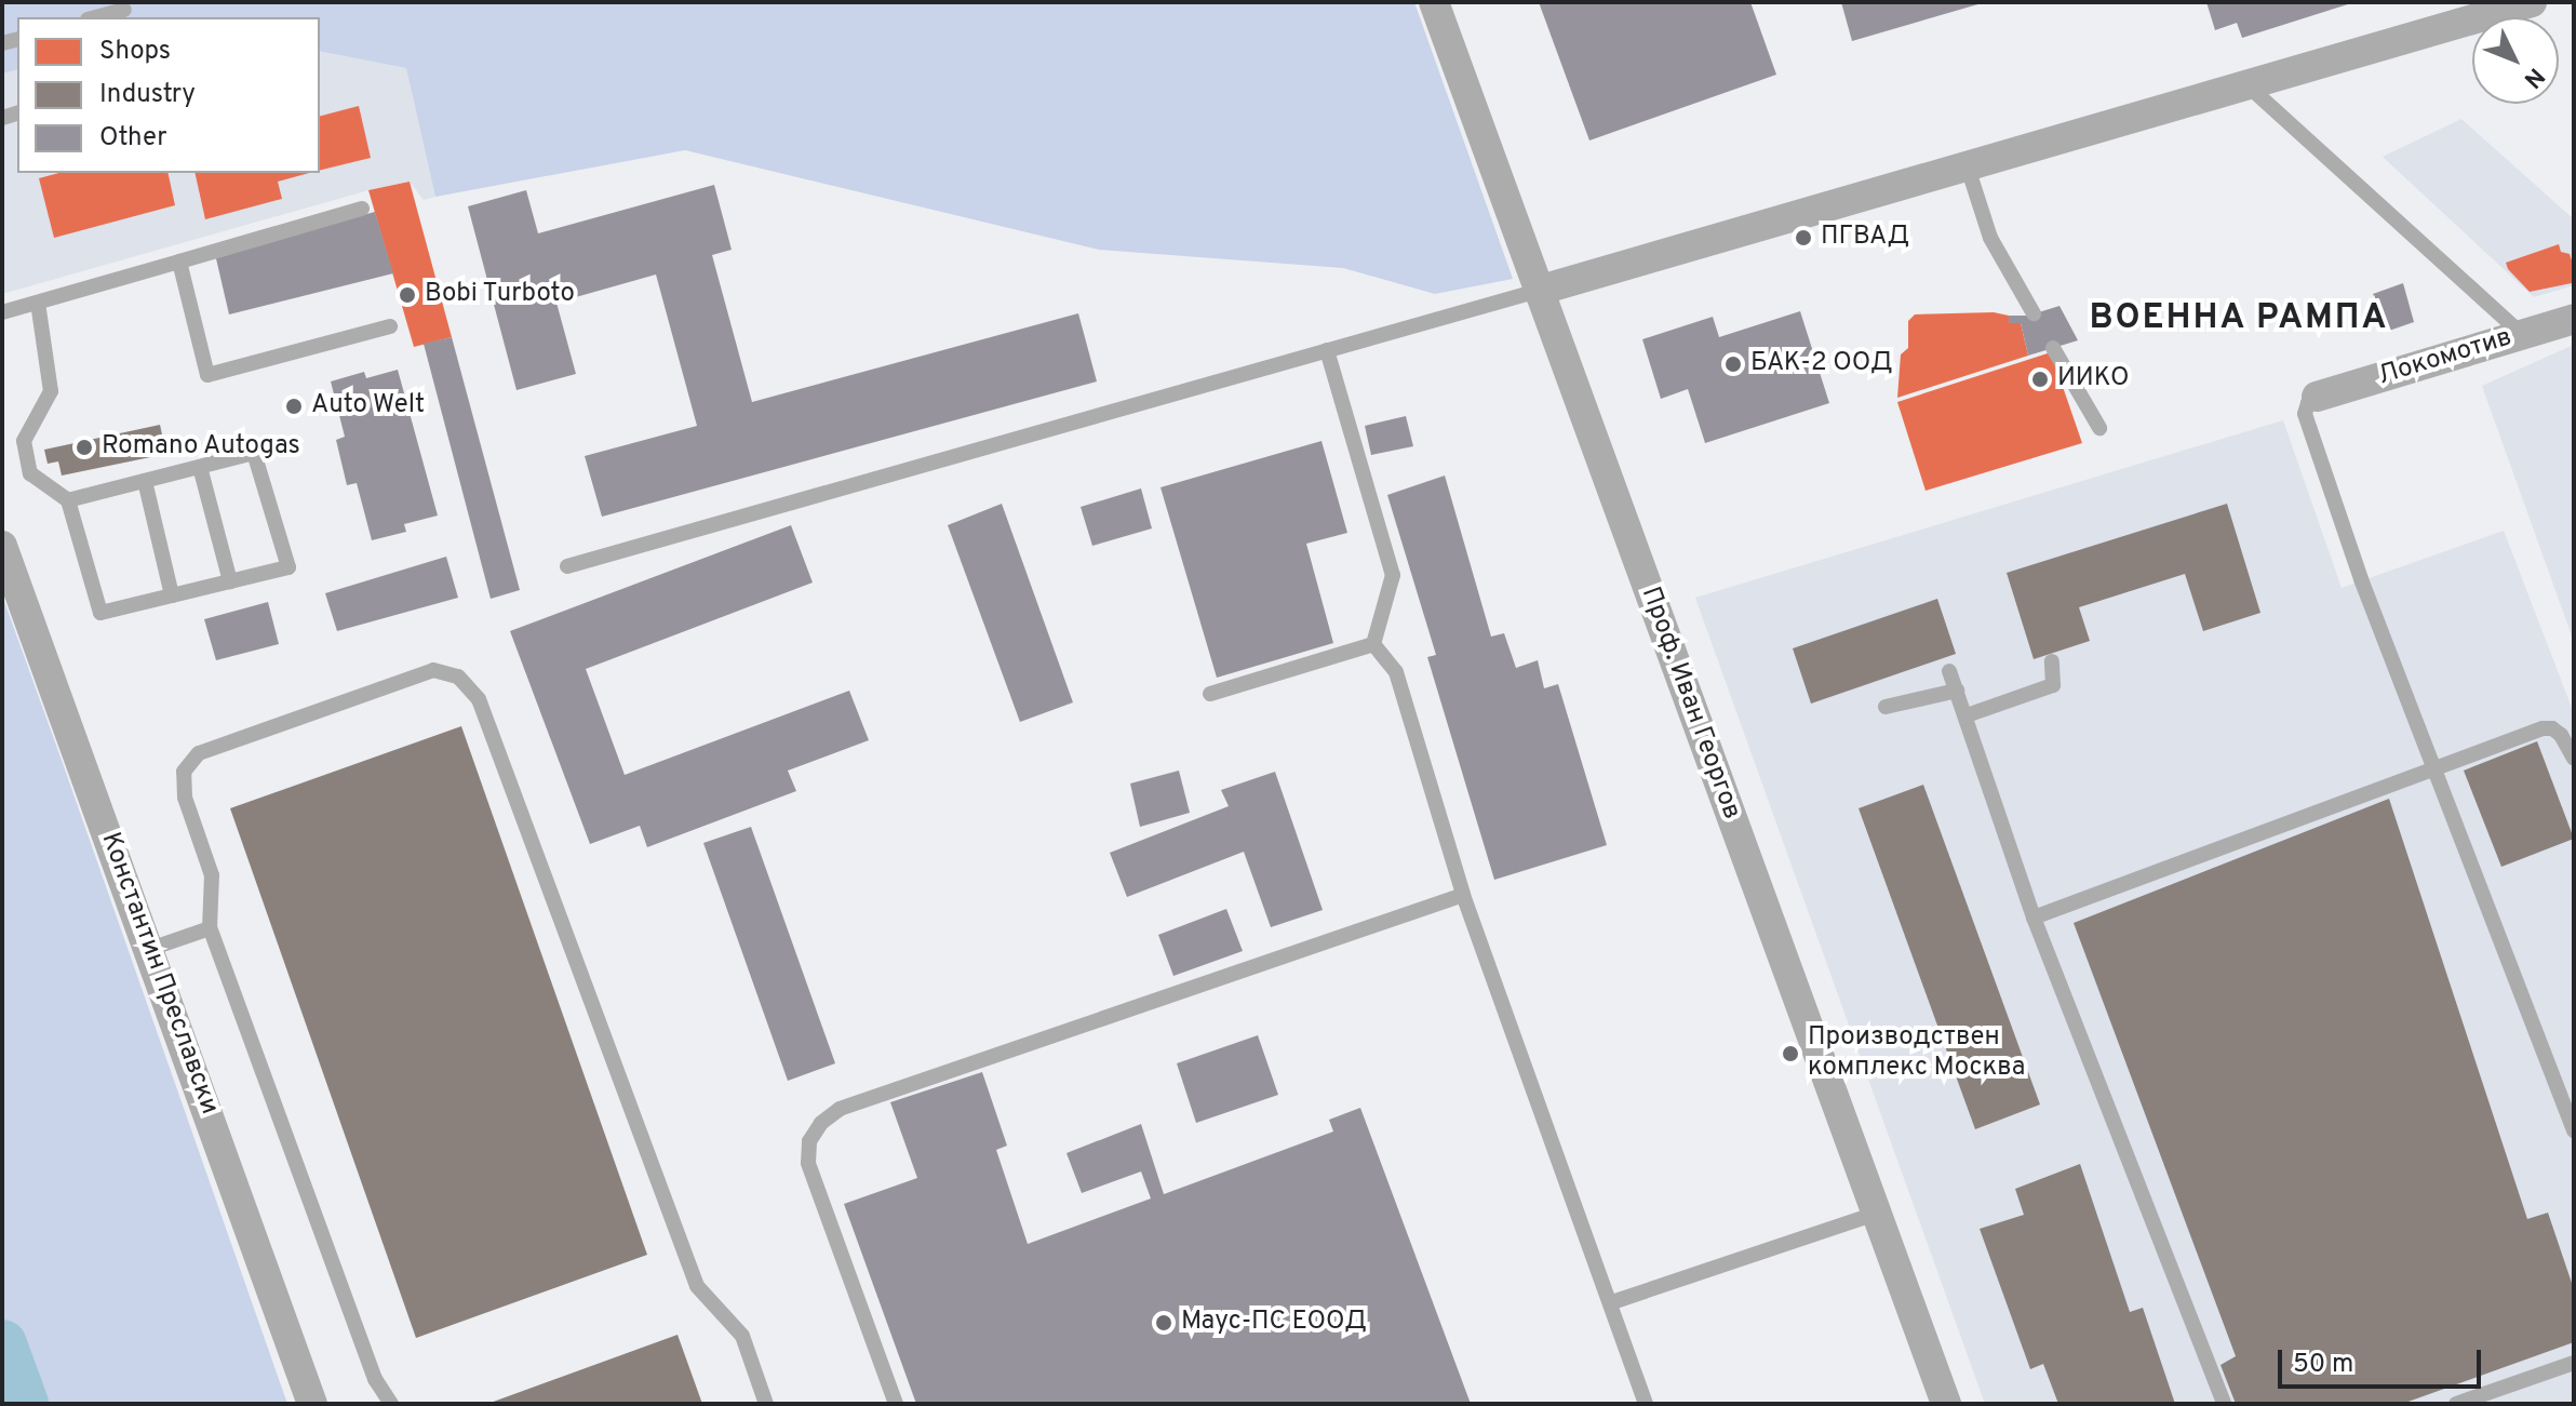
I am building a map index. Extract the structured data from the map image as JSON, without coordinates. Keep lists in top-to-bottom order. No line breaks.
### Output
{"streets":{"street":["Локомотив","Проф. Иван Георгов","Константин Преславски"]},"districts":["ВОЕННА РАМПА"],"places":["ПГВАД","Bobi Turboto","БАК-2 ООД","ИИКО","Auto Welt","Romano Autogas","Производствен комплекс Москва","Маус-ПС ЕООД"],"legend":["Shops","Industry","Other"],"scale_bar":"50 m","north":"bottom right"}
